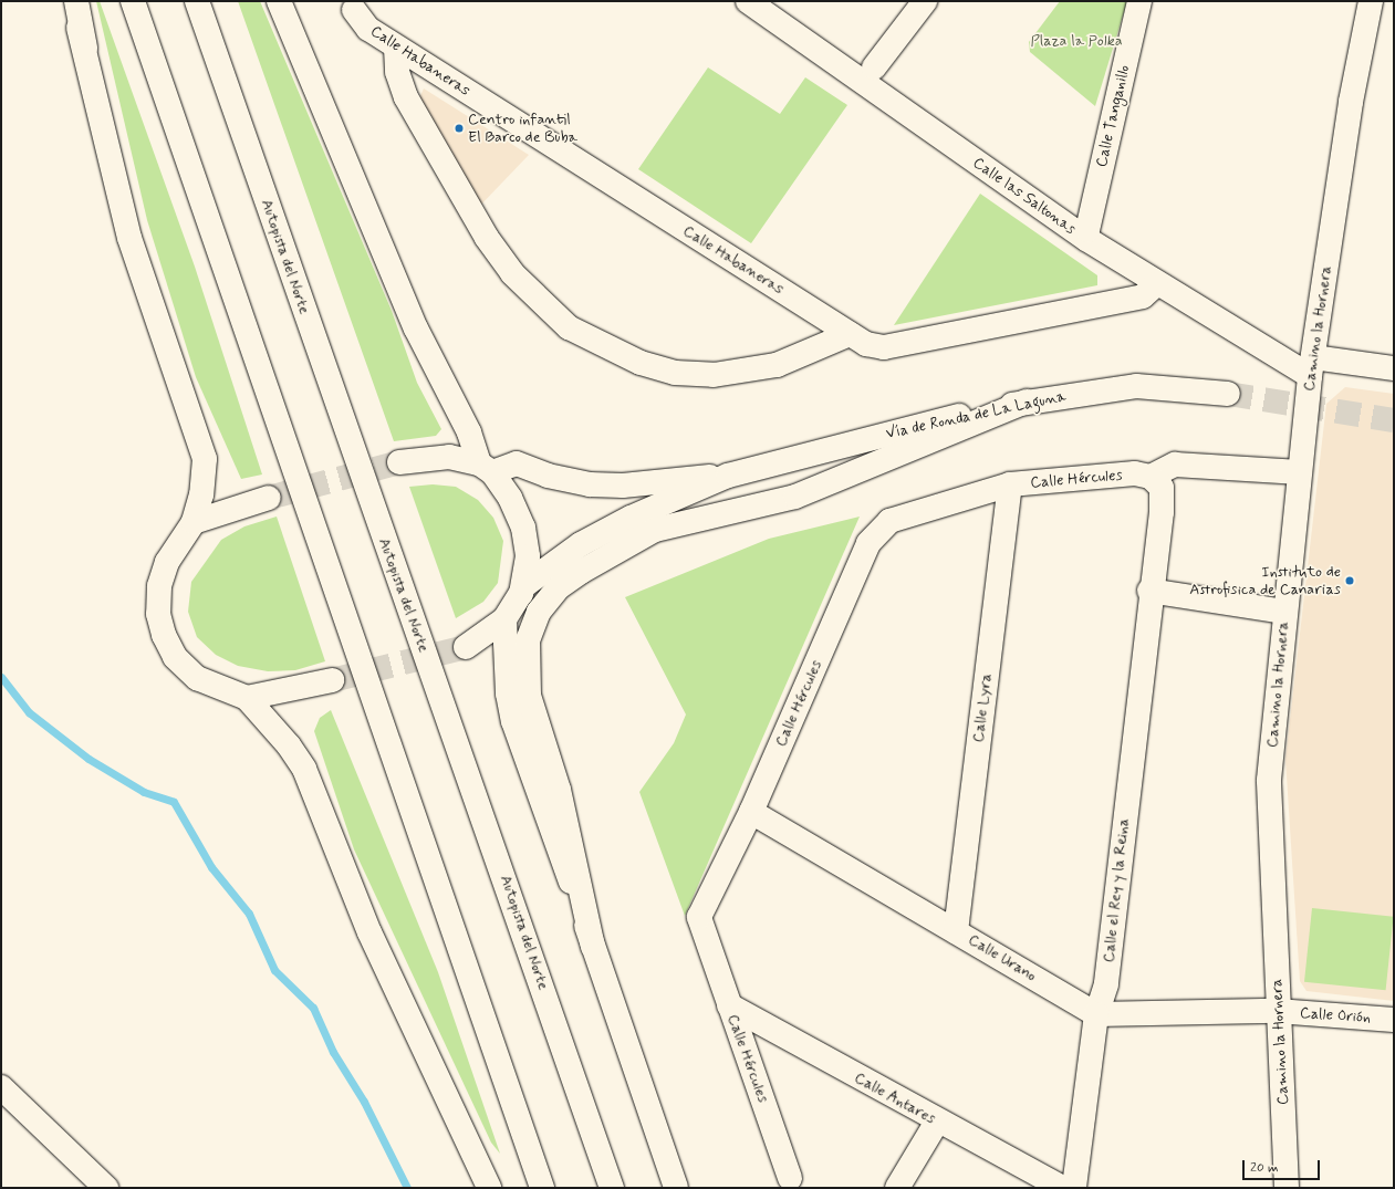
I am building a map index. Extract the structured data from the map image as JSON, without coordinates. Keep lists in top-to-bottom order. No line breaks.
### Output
{"streets":{"main road":["Calle Habaneras","Calle Tanganillo","Calle las Saltonas","Autopista del Norte","Camino la Hornera","Vía de Ronda de La Laguna","Calle Hércules","Calle Lyra","Calle el Rey y la Reina","Calle Urano","Calle Orión","Calle Antares"]},"crossings":[["Calle Habaneras","Calle las Saltonas"],["Calle las Saltonas","Camino la Hornera"],["Camino la Hornera","Calle Orión"],["Calle Hércules","Calle Lyra"],["Calle Hércules","Calle el Rey y la Reina"],["Calle Hércules","Calle Urano"],["Calle Hércules","Calle Antares"],["Calle Lyra","Calle Urano"],["Calle el Rey y la Reina","Calle Urano"]],"parks":["Plaza la Polka"],"places":["Centro infantil El Barco de Buba","Instituto de Astrofisica de Canarias"],"scale_bar":"20 m"}
